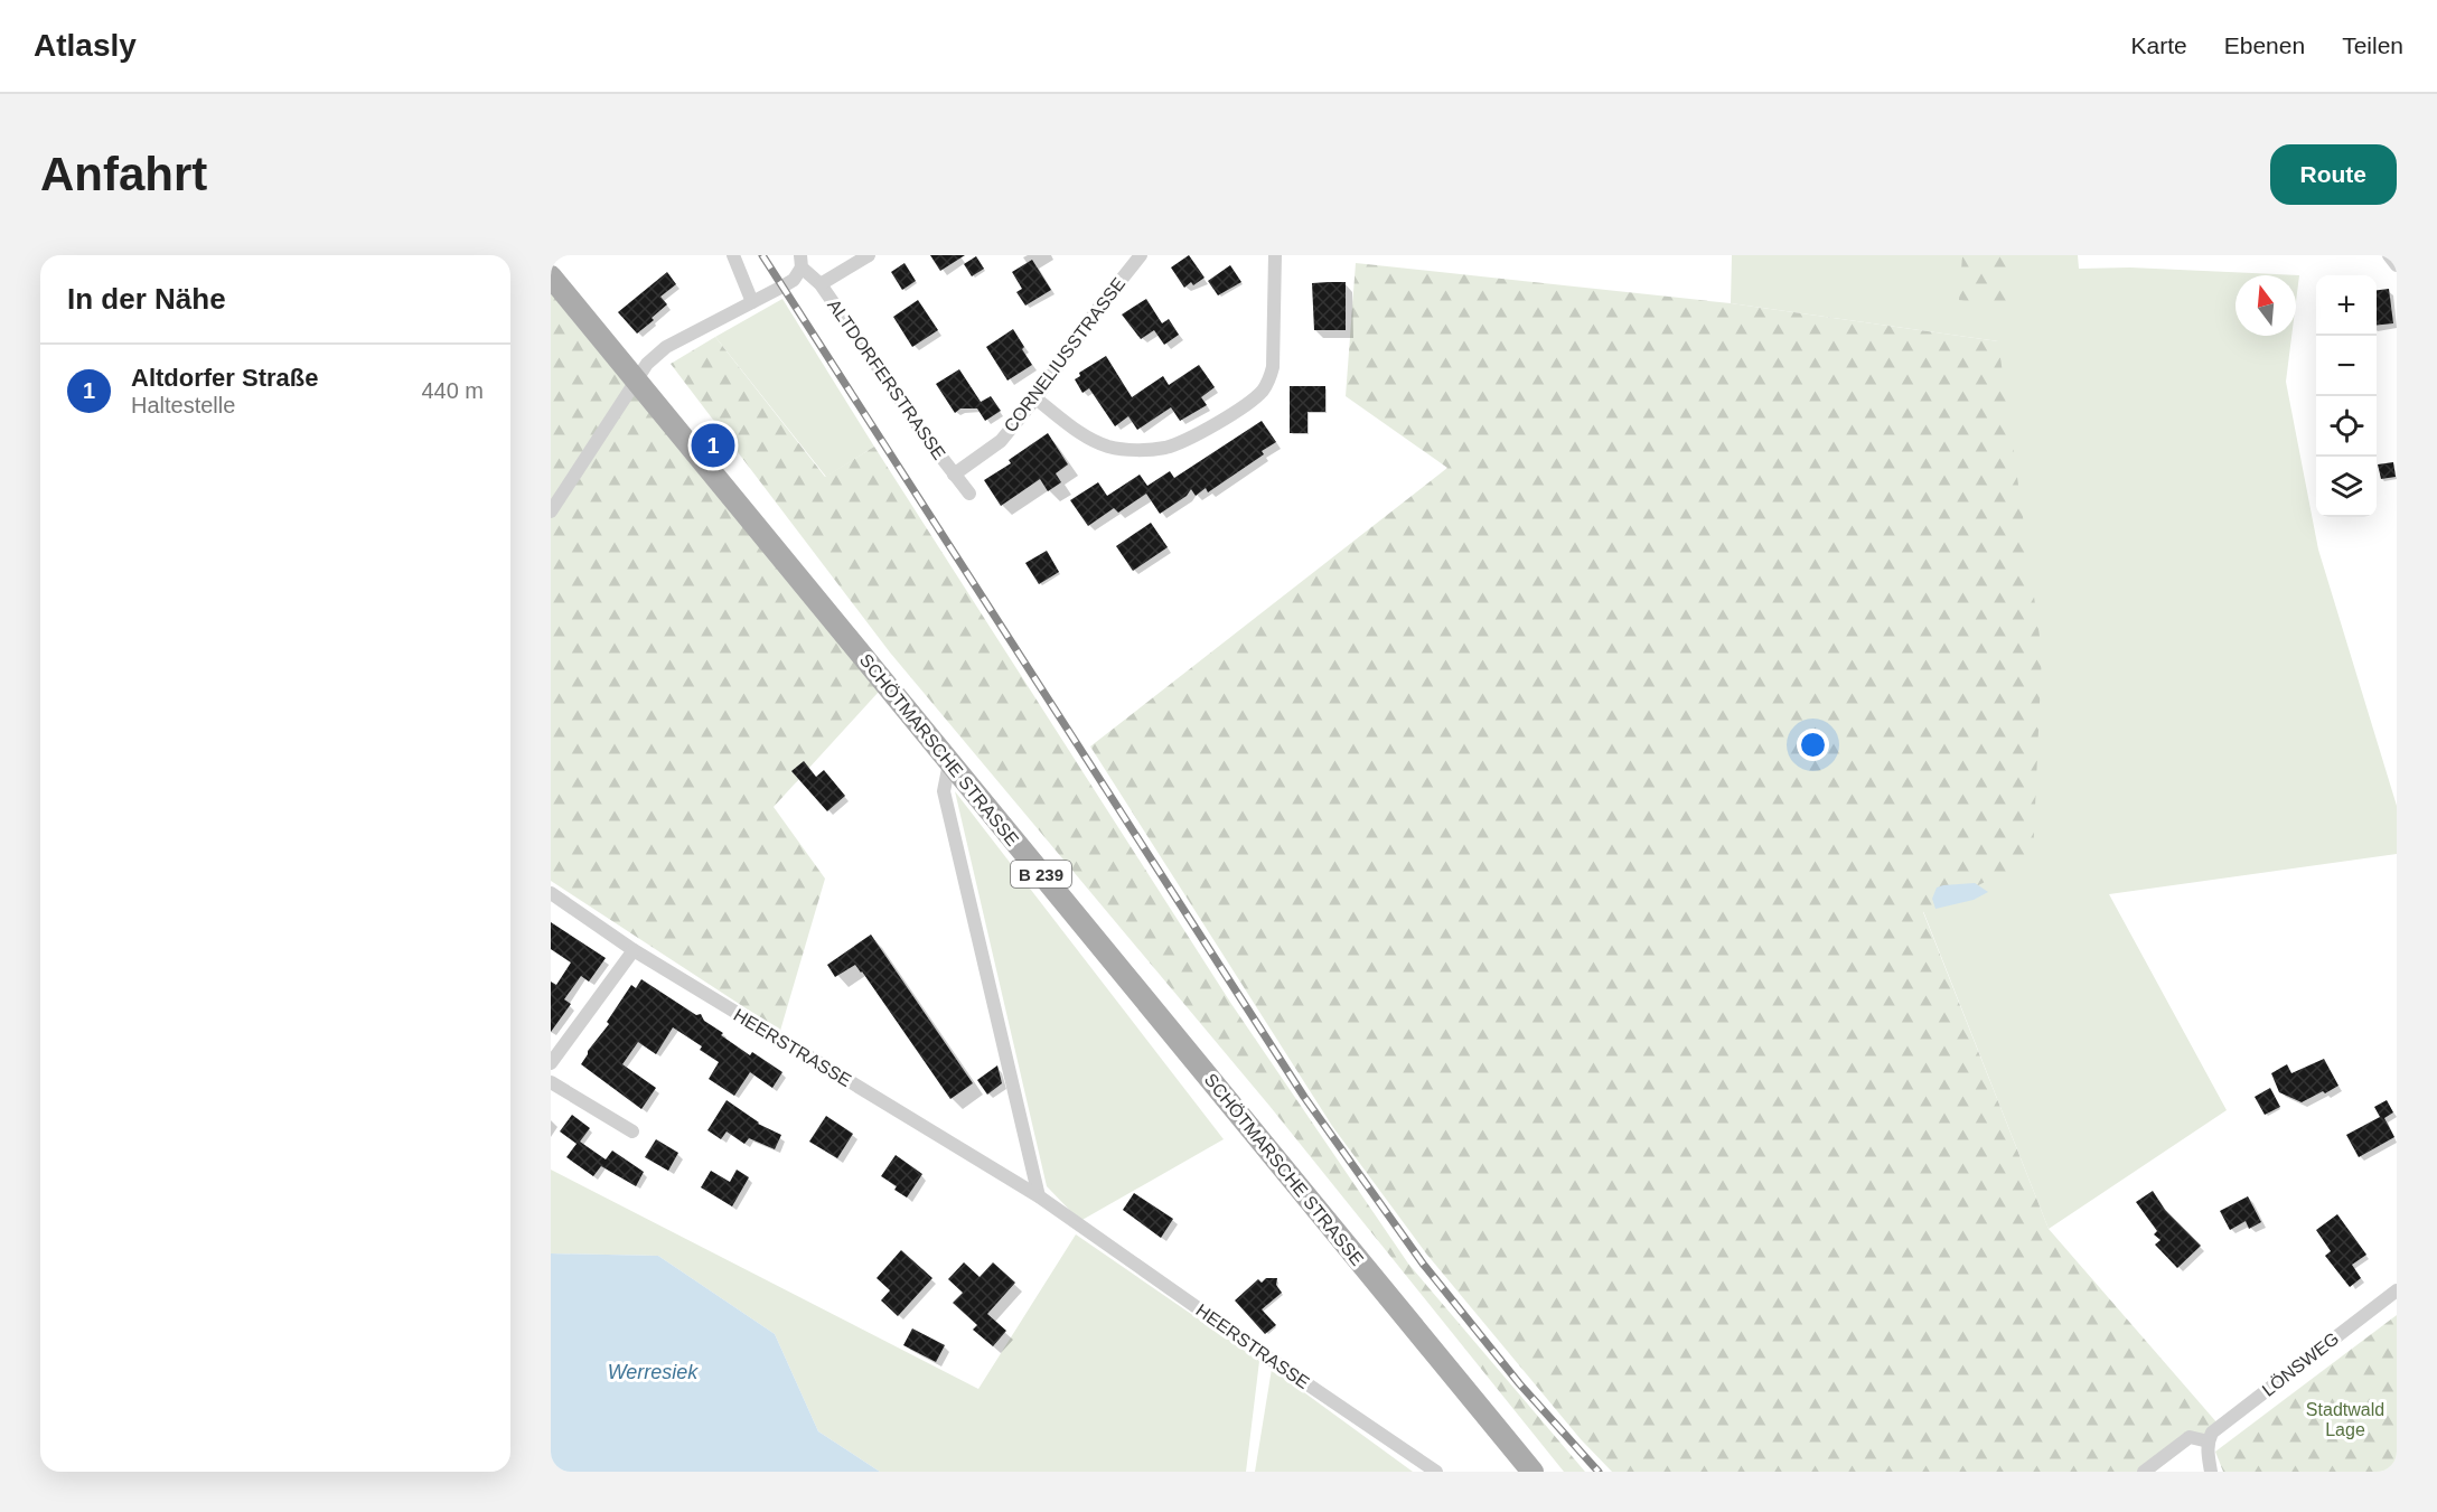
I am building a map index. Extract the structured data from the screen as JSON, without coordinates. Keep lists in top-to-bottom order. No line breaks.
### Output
{"streets":{"main road":["SCHÖTMARSCHE STRASSE","B 239"],"street":["CORNELIUSSTRASSE","ALTDORFERSTRASSE","HEERSTRASSE","LÖNSWEG"]},"crossings":[["CORNELIUSSTRASSE","ALTDORFERSTRASSE"],["ALTDORFERSTRASSE","SCHÖTMARSCHE STRASSE"]],"water":["Werresiek"],"parks":["Stadtwald Lage"],"north":"top","page":{"header":"Atlasly","nav":["Karte","Ebenen","Teilen"],"buttons":"Route","title":"Anfahrt","heading":"In der Nähe","map_buttons":["+","−"],"list":[{"mark":"1","name":"Altdorfer Straße","note":"Haltestelle","value":"440 m"}],"pins":"1"}}
